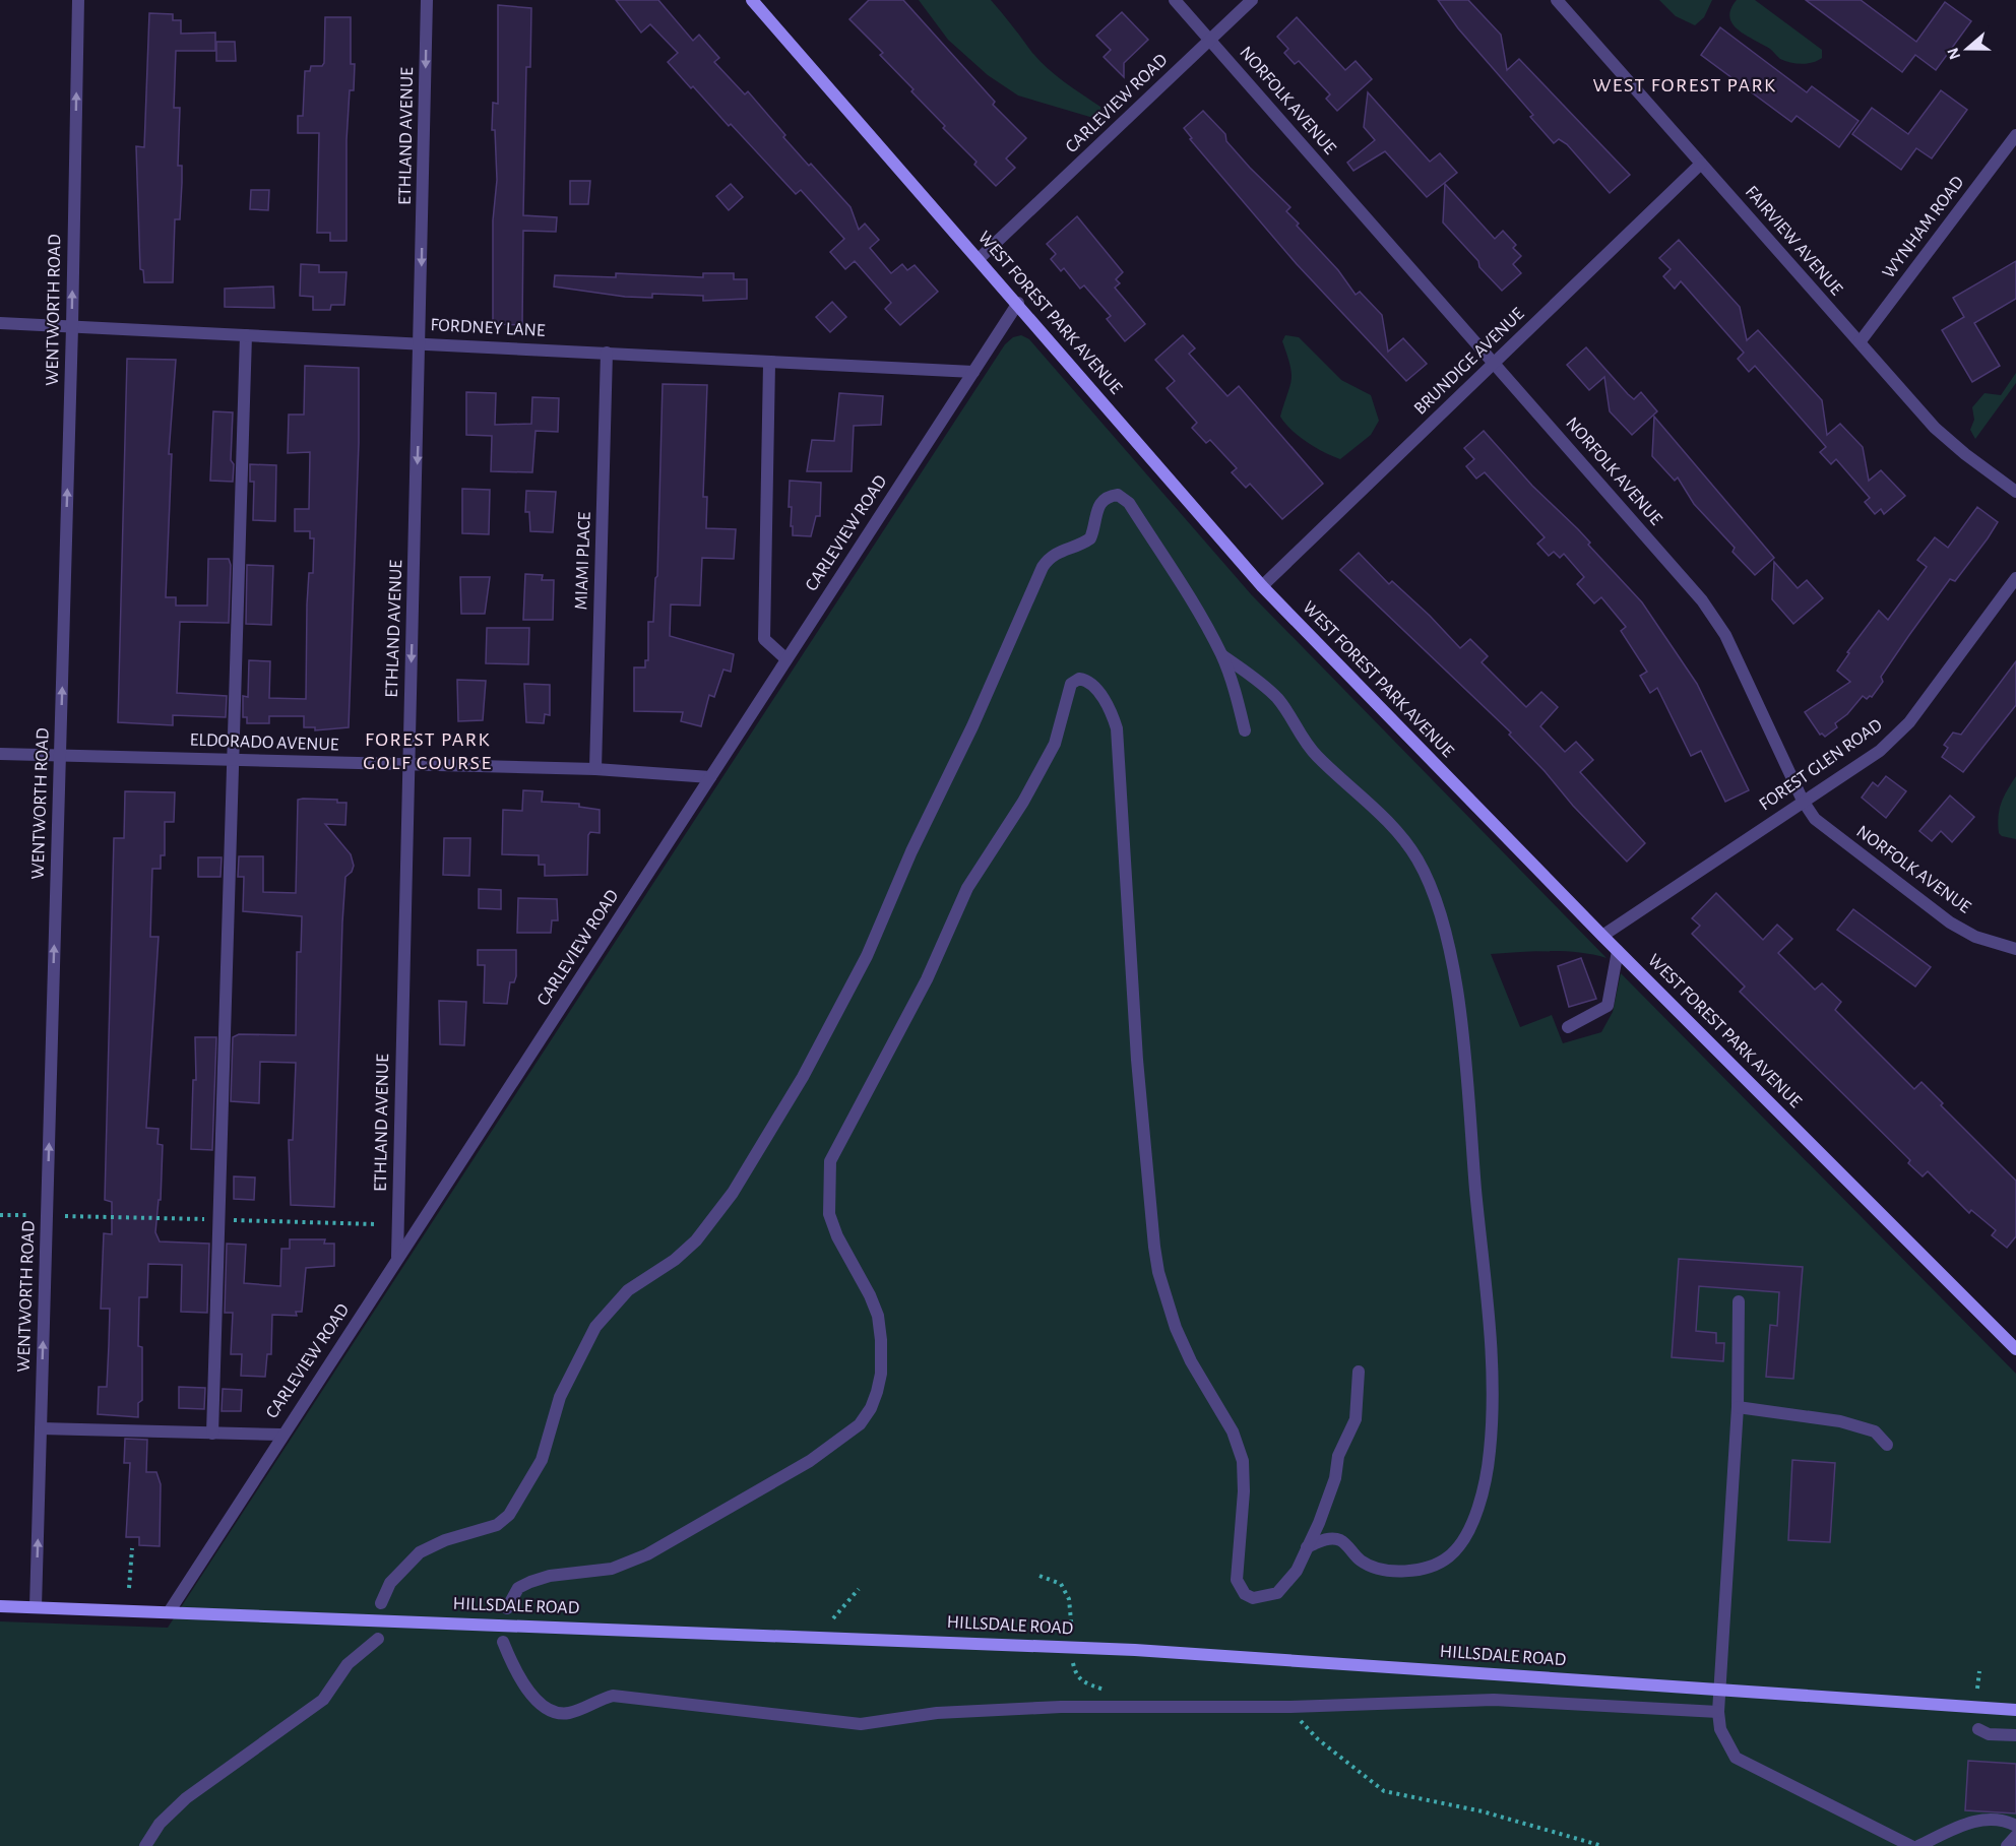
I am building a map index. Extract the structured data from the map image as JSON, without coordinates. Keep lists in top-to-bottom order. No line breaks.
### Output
{"streets":{"main road":["WEST FOREST PARK AVENUE","HILLSDALE ROAD"],"street":["NORFOLK AVENUE","CARLEVIEW ROAD","ETHLAND AVENUE","WYNHAM ROAD","FAIRVIEW AVENUE","WENTWORTH ROAD","FORDNEY LANE","BRUNDIGE AVENUE","MIAMI PLACE","ELDORADO AVENUE","FOREST GLEN ROAD"]},"crossings":[["NORFOLK AVENUE","CARLEVIEW ROAD"],["NORFOLK AVENUE","BRUNDIGE AVENUE"],["NORFOLK AVENUE","FOREST GLEN ROAD"],["CARLEVIEW ROAD","ETHLAND AVENUE"],["CARLEVIEW ROAD","WEST FOREST PARK AVENUE"],["CARLEVIEW ROAD","FORDNEY LANE"],["CARLEVIEW ROAD","ELDORADO AVENUE"],["CARLEVIEW ROAD","HILLSDALE ROAD"],["ETHLAND AVENUE","FORDNEY LANE"],["ETHLAND AVENUE","ELDORADO AVENUE"],["WYNHAM ROAD","FAIRVIEW AVENUE"],["FAIRVIEW AVENUE","BRUNDIGE AVENUE"],["WENTWORTH ROAD","FORDNEY LANE"],["WENTWORTH ROAD","ELDORADO AVENUE"],["WENTWORTH ROAD","HILLSDALE ROAD"],["WEST FOREST PARK AVENUE","BRUNDIGE AVENUE"],["WEST FOREST PARK AVENUE","FOREST GLEN ROAD"],["FORDNEY LANE","MIAMI PLACE"],["MIAMI PLACE","ELDORADO AVENUE"]],"one_way":["ETHLAND AVENUE","WENTWORTH ROAD"],"districts":["WEST FOREST PARK","FOREST PARK GOLF COURSE"],"north":"left"}
